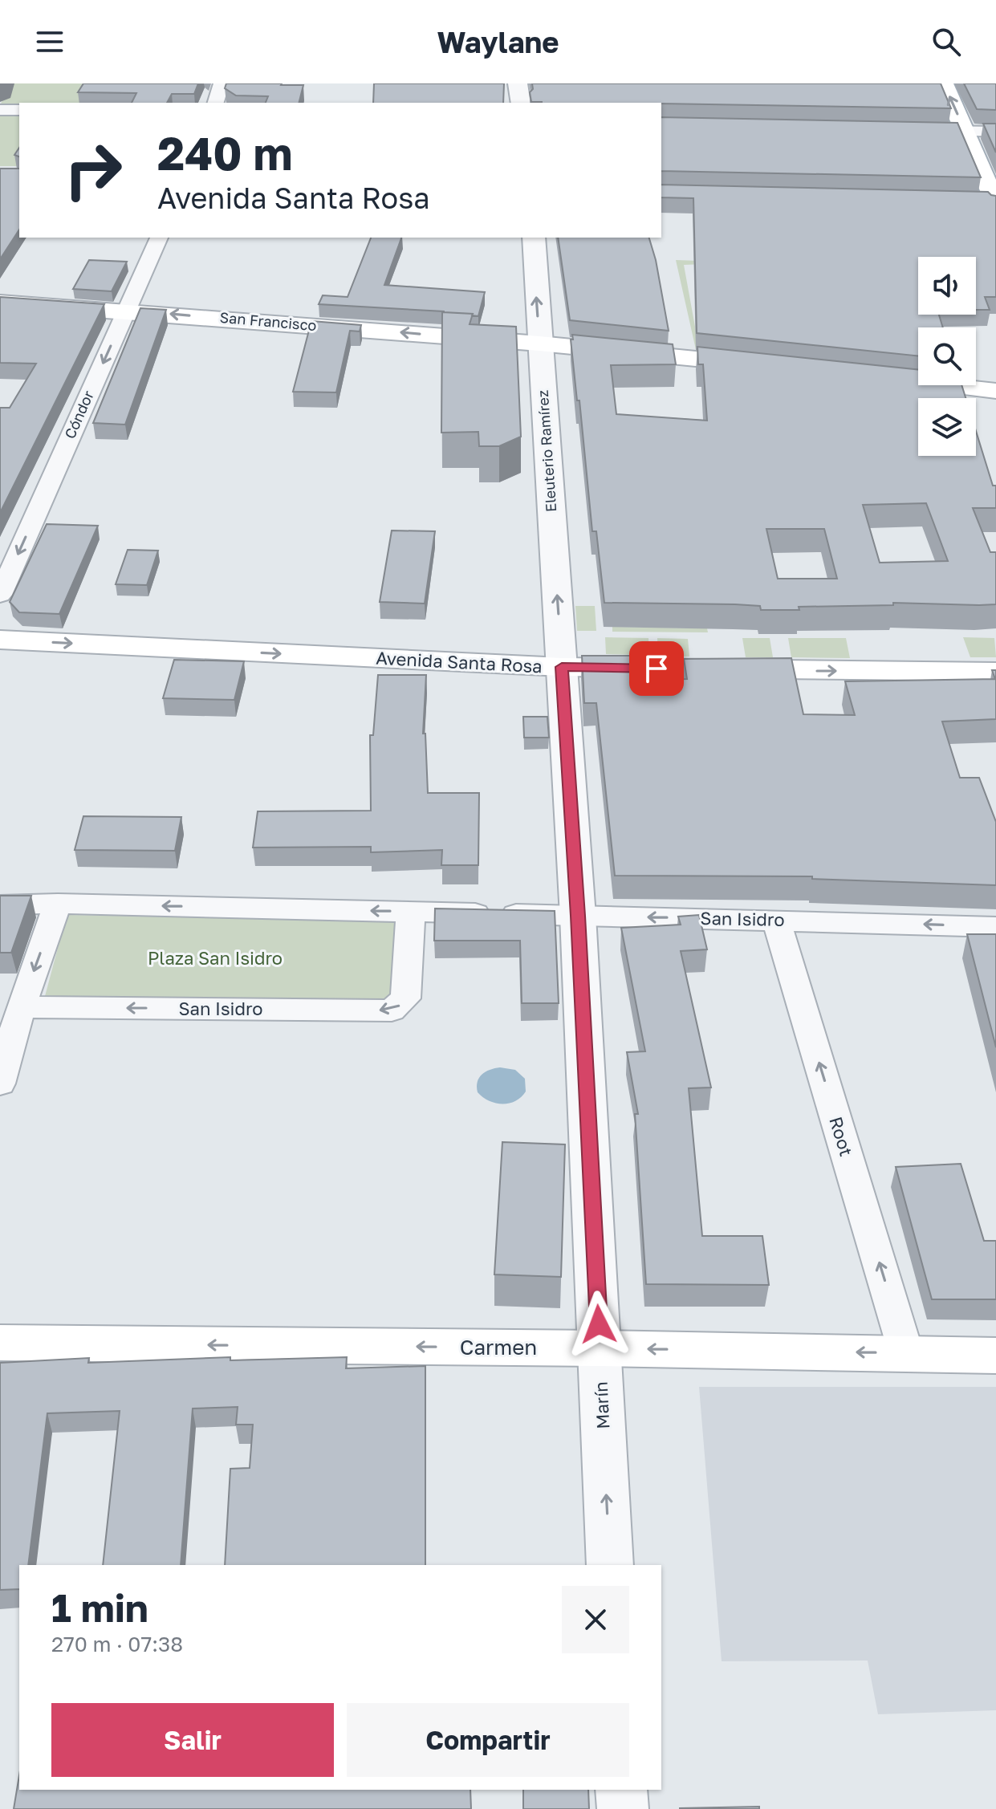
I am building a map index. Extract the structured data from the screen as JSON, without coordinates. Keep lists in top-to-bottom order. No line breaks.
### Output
{"streets":{"main road":["San Francisco","Avenida Santa Rosa","Carmen"],"street":["Cóndor","Eleuterio Ramírez","San Isidro","Root","Marín"]},"crossings":[["San Francisco","Cóndor"],["San Francisco","Eleuterio Ramírez"],["Eleuterio Ramírez","Avenida Santa Rosa"],["Eleuterio Ramírez","Marín"],["Avenida Santa Rosa","Marín"],["San Isidro","Root"],["San Isidro","Marín"],["Root","Carmen"],["Carmen","Marín"]],"one_way":["San Francisco","Cóndor","Eleuterio Ramírez","Avenida Santa Rosa","San Isidro","Root","Carmen"],"parks":["Plaza San Isidro"],"page":{"header":"Waylane","turn":["240 m","Avenida Santa Rosa"],"heading":["1 min","270 m · 07:38"],"buttons":["Salir","Compartir"]}}
